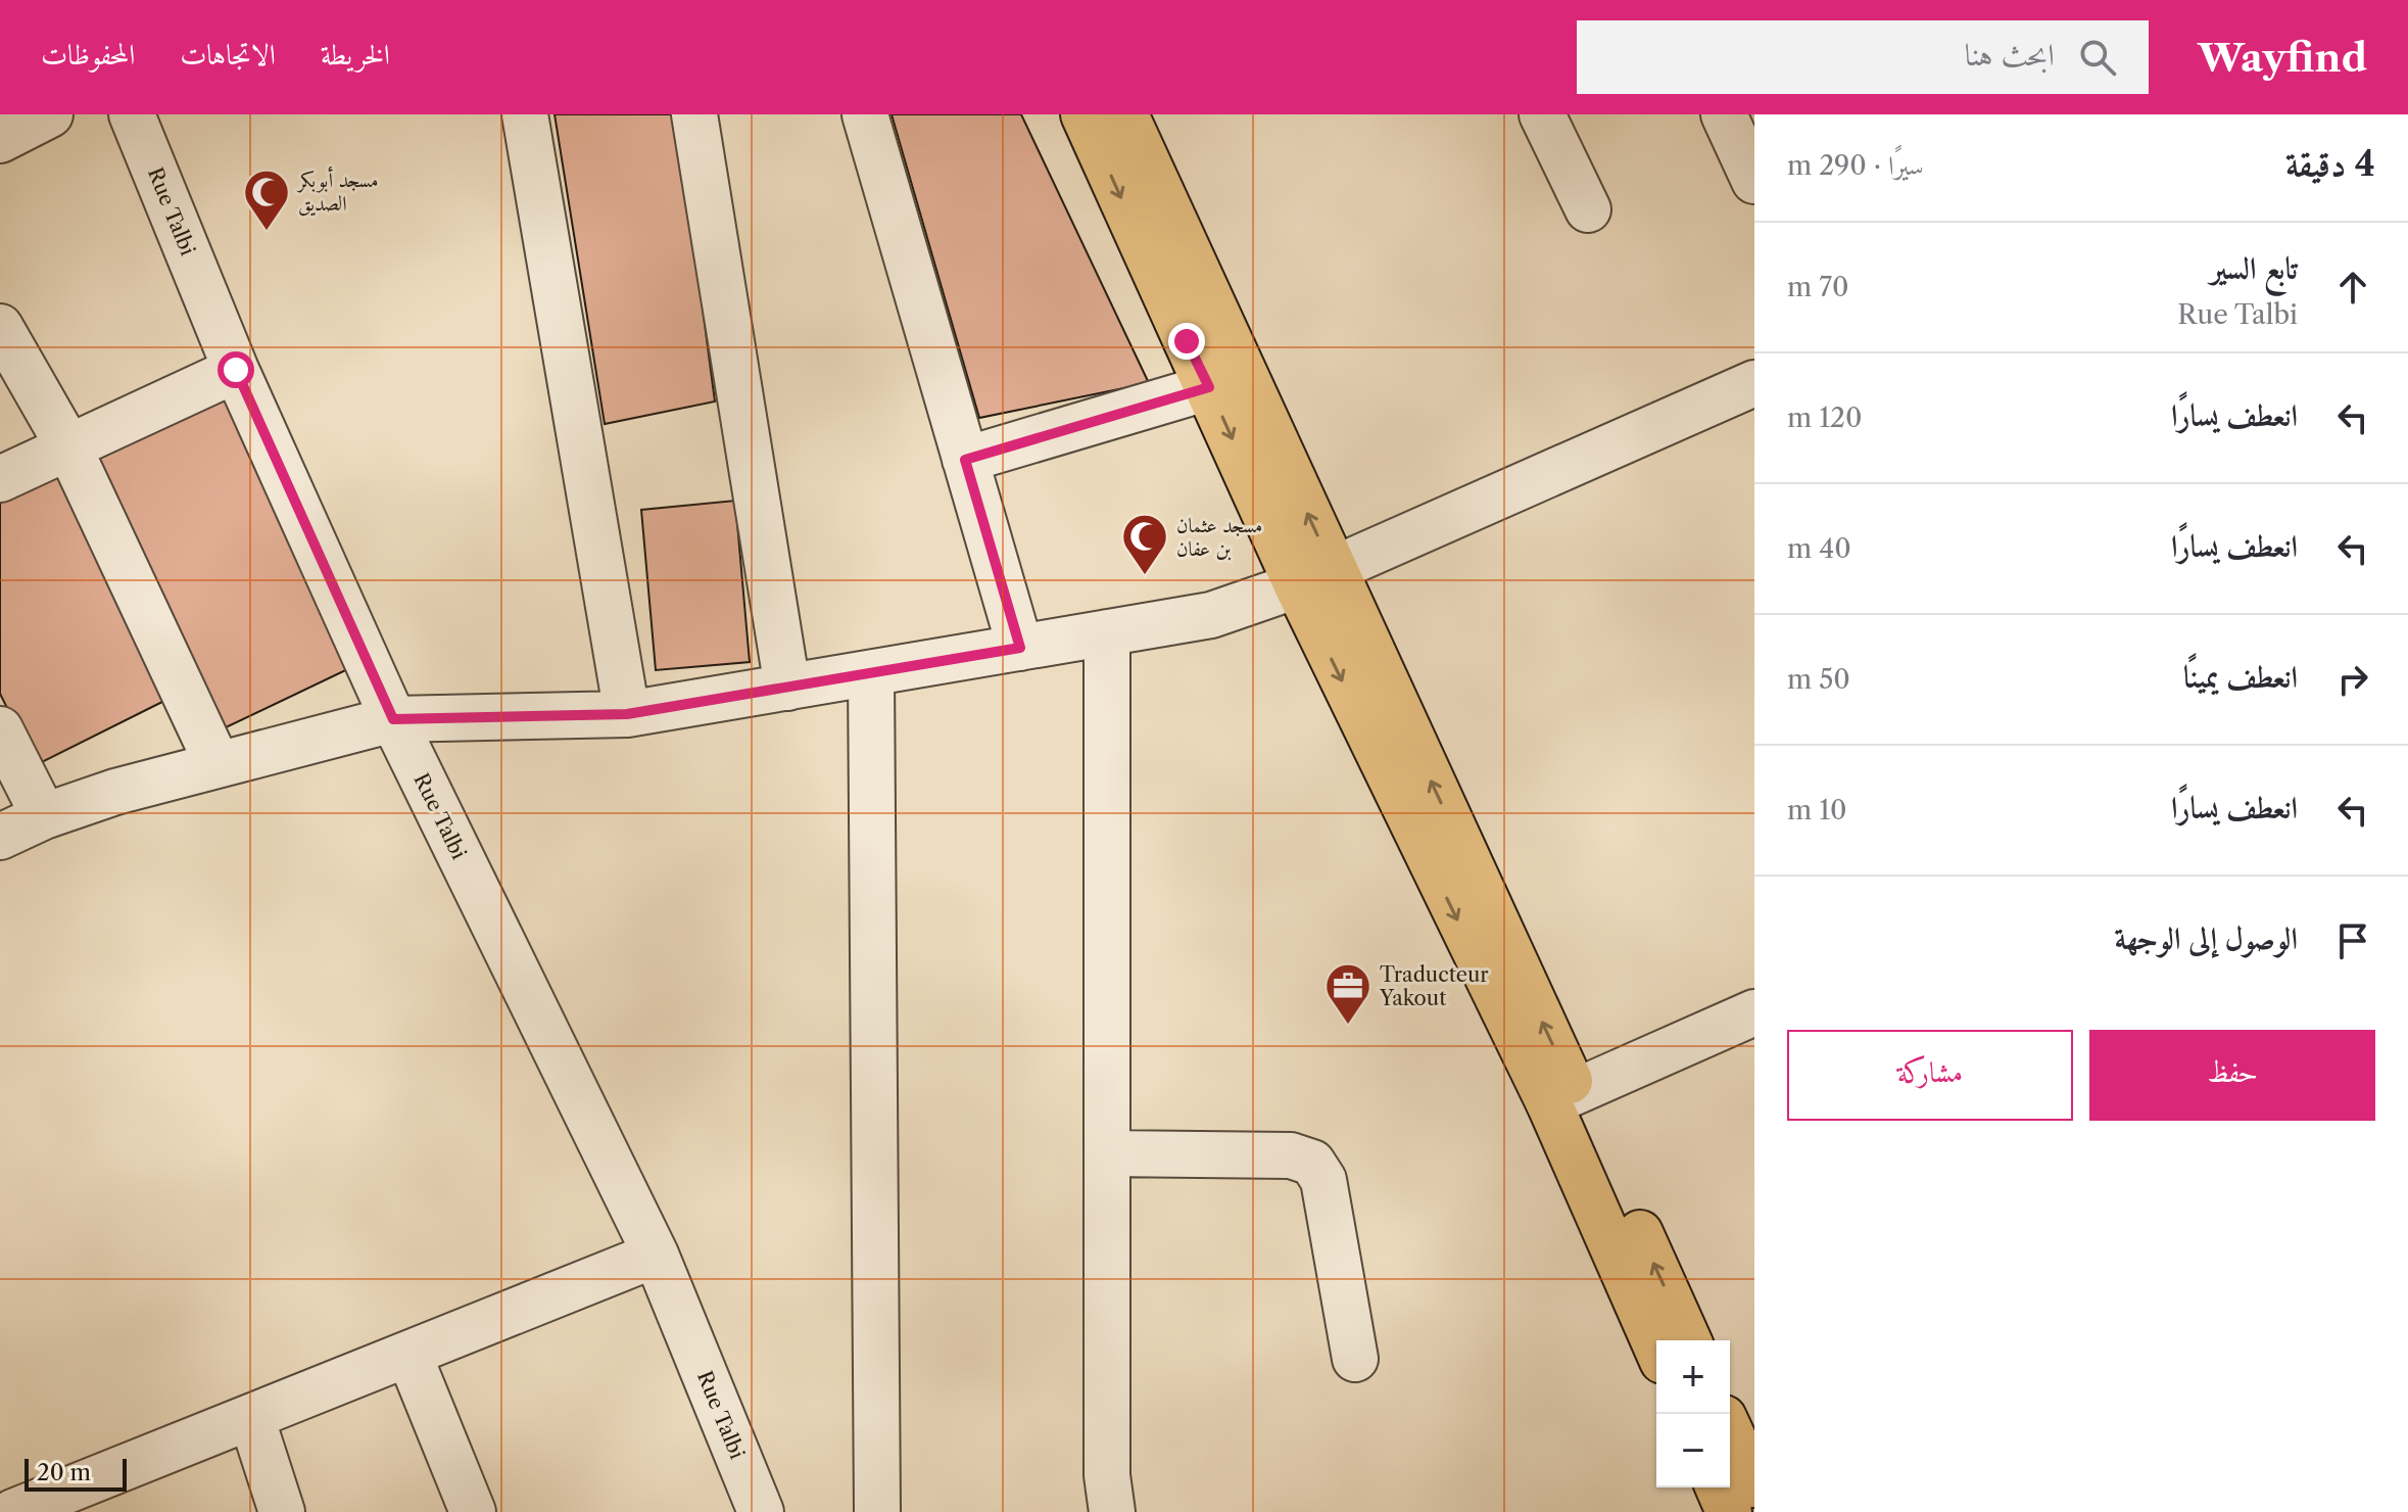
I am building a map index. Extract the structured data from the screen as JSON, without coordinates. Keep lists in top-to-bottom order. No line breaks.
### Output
{"streets":{"street":["Rue Talbi"]},"places":{"mosque":["مسجد أبوبكر الصديق","مسجد عثمان بن عفان"],"office":["Traducteur Yakout"]},"scale_bar":"20 m","page":{"header":"Wayfind","search":"ابحث هنا","nav":["الخريطة","الاتجاهات","المحفوظات"],"heading":["4 دقيقة","سيرًا · 290 m"],"list":[["تابع السير","Rue Talbi","70 m"],["انعطف يسارًا","120 m"],["انعطف يسارًا","40 m"],["انعطف يمينًا","50 m"],["انعطف يسارًا","10 m"],"الوصول إلى الوجهة"],"buttons":["حفظ","مشاركة"],"map_buttons":["+","−"],"scale":"20 m"}}
